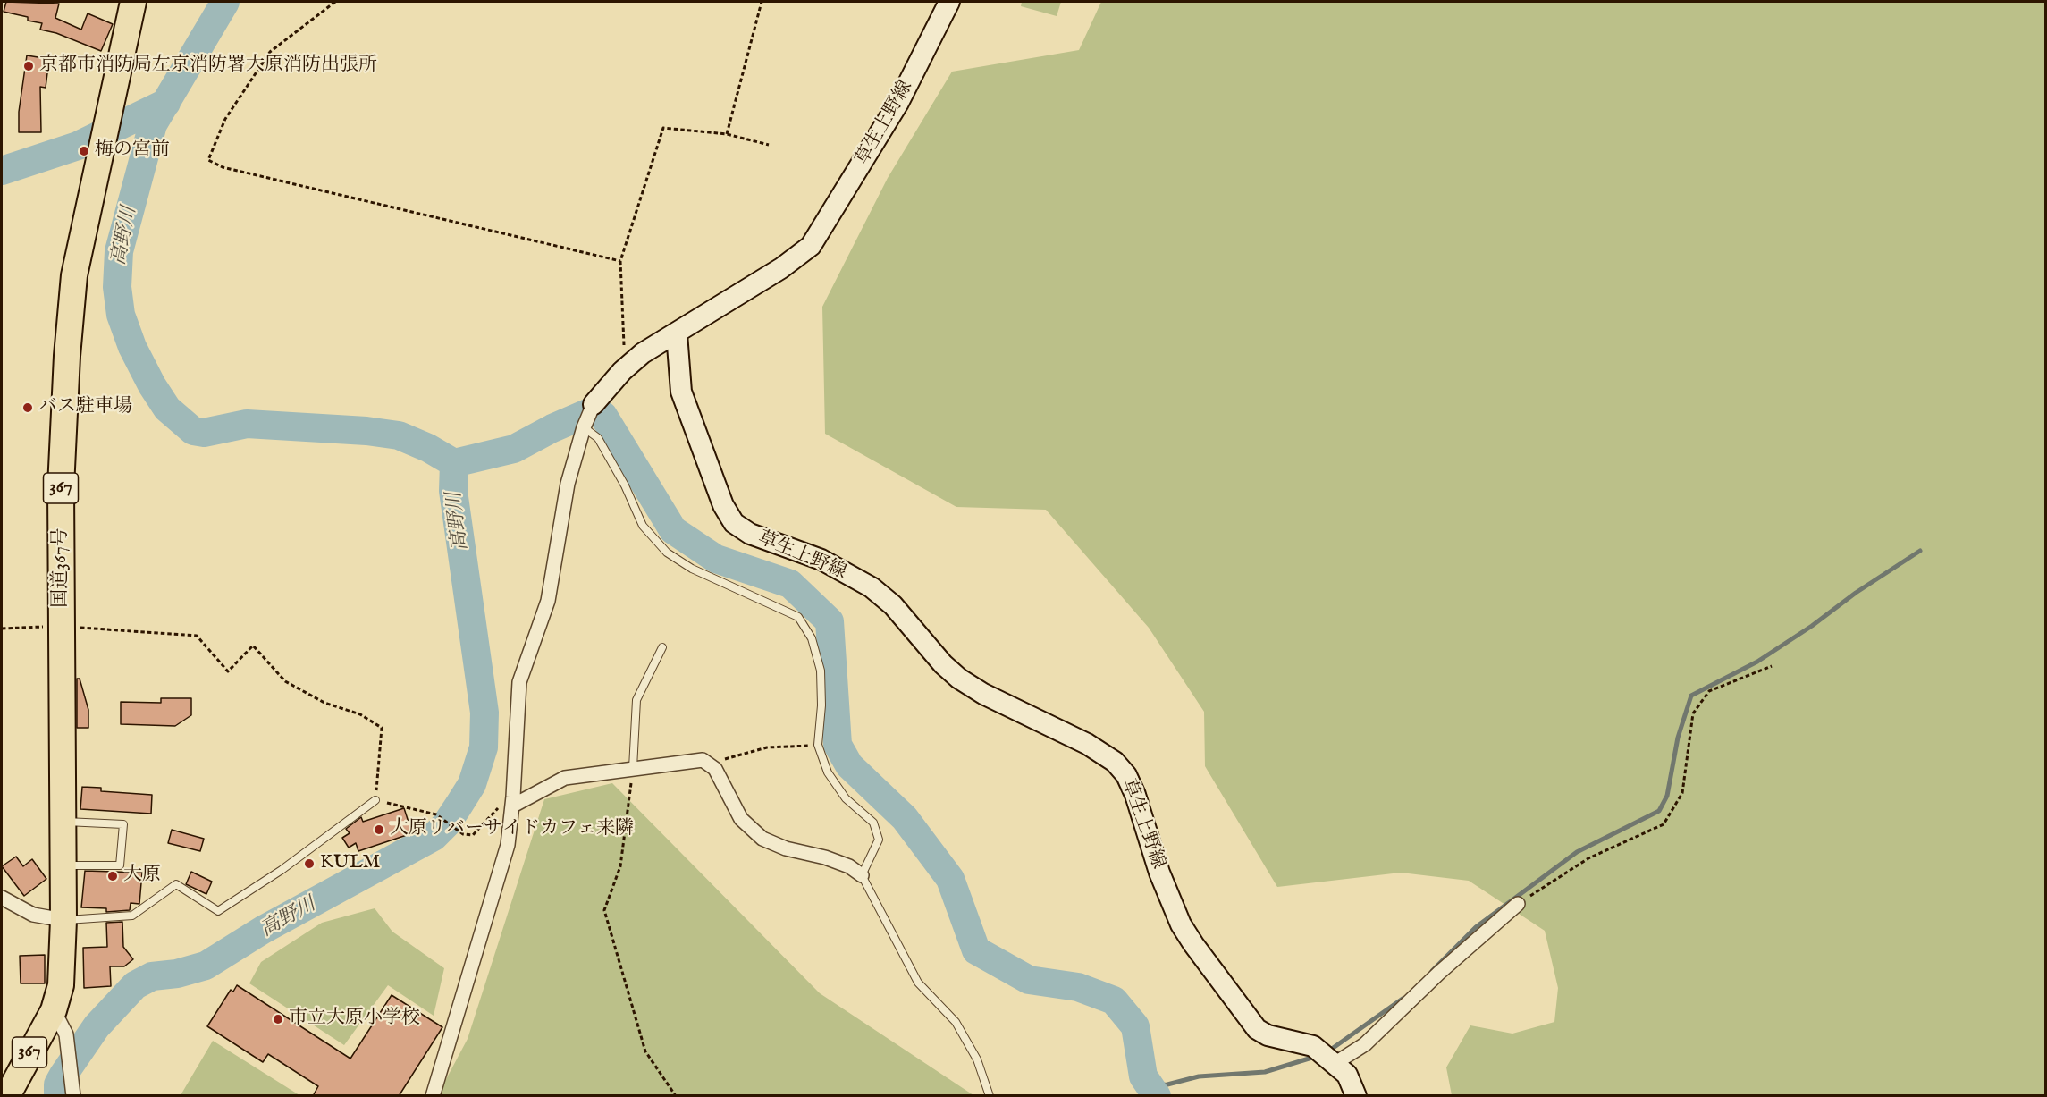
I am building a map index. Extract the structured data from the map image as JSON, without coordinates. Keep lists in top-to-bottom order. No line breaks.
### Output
{"streets":{"highway":["367","国道367号"],"main road":["草生上野線"]},"water":["高野川"],"places":["京都市消防局左京消防署大原消防出張所","梅の宮前","バス駐車場","大原リバーサイドカフェ来隣","KULM","大原","市立大原小学校"]}
